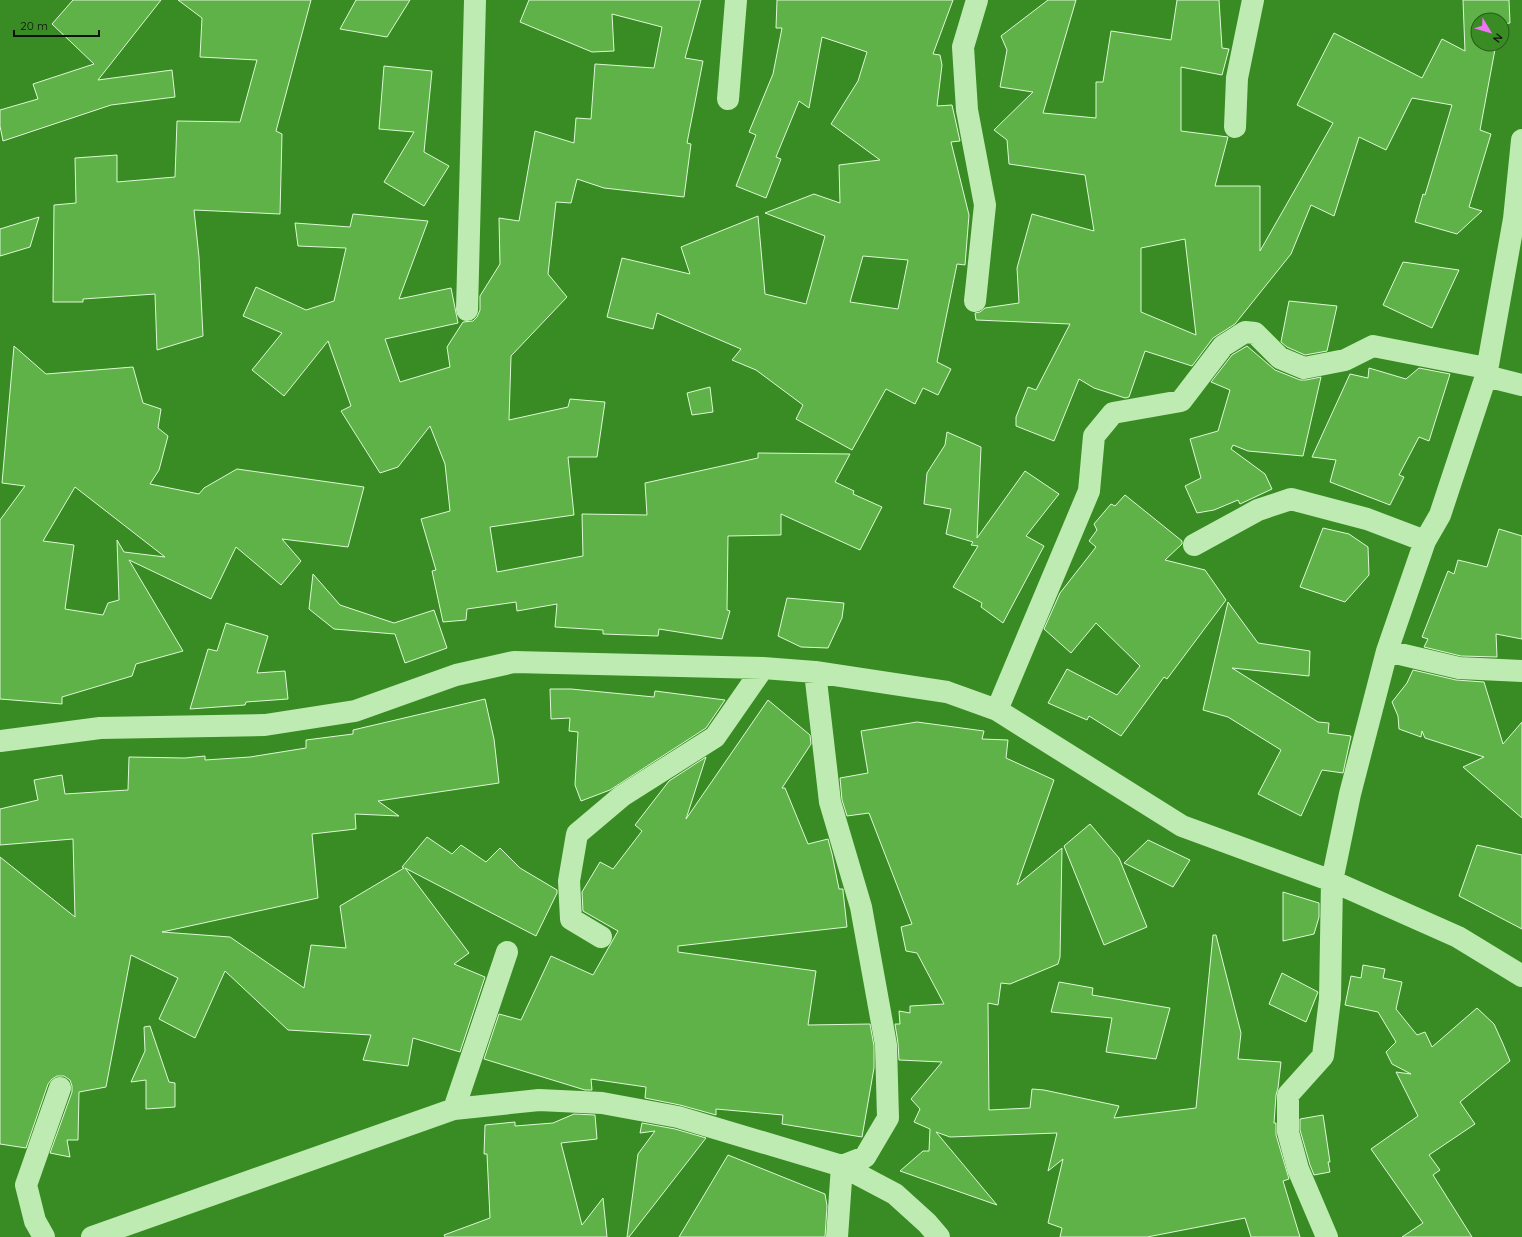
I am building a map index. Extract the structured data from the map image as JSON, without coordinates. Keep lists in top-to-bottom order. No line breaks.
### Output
{"scale_bar":"20 m","north":"bottom right"}
